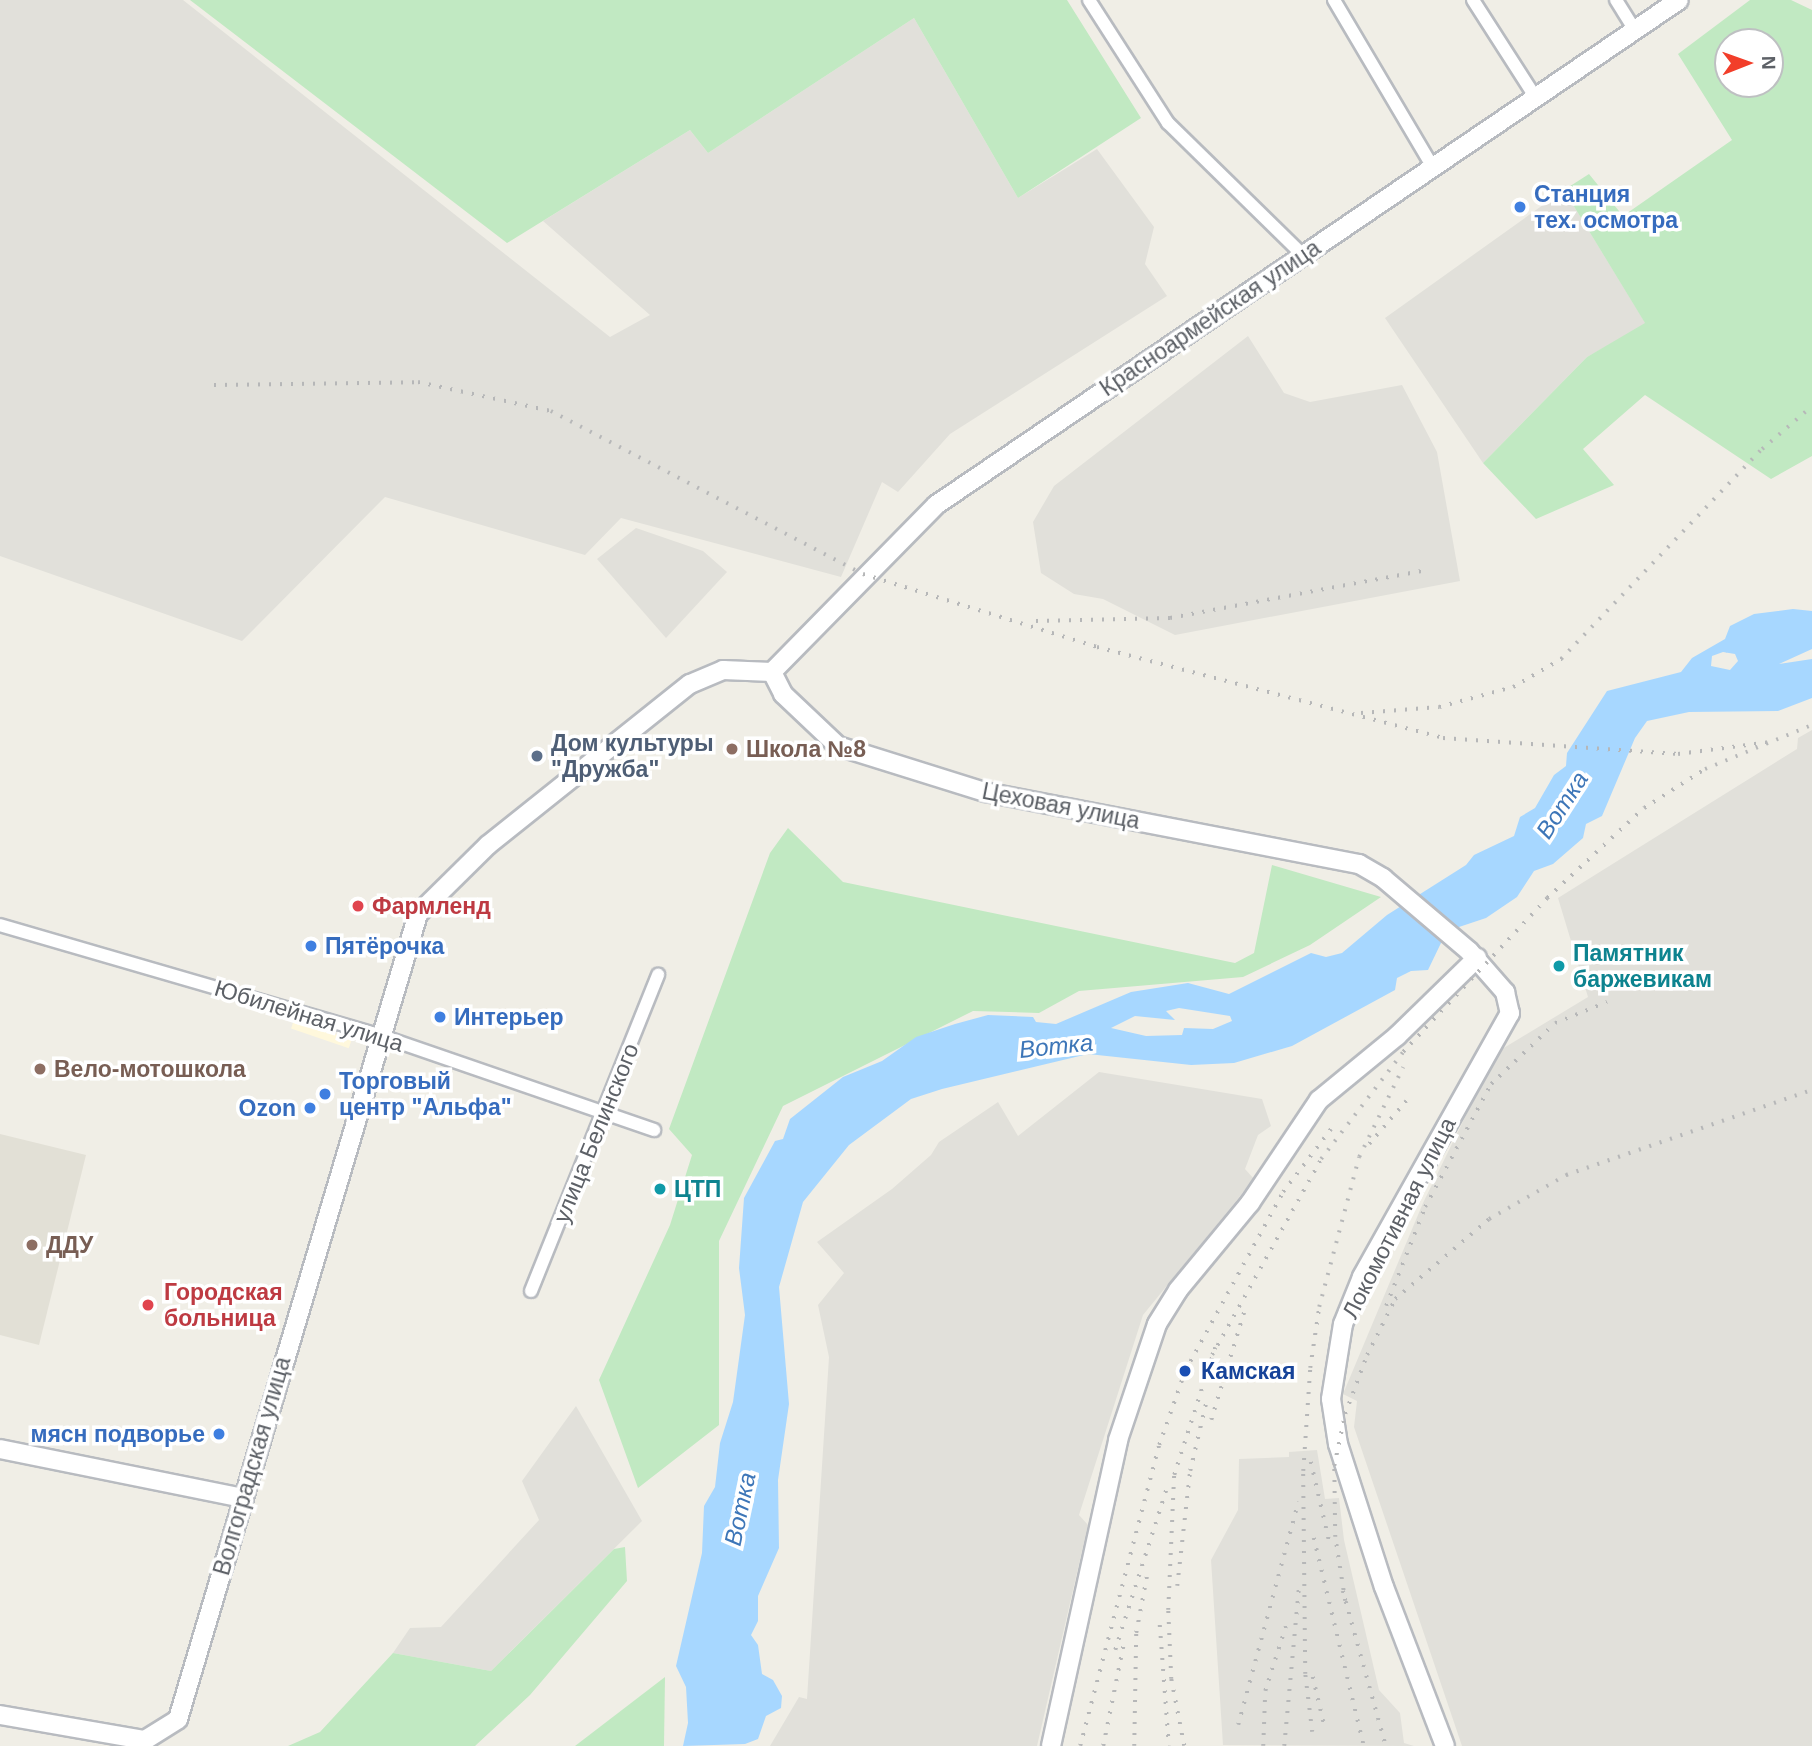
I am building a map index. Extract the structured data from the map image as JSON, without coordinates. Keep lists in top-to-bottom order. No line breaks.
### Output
{"streets":{"main road":["Красноармейская улица","Цеховая улица","Локомотивная улица","Волгоградская улица"],"street":["Юбилейная улица","улица Белинского"]},"crossings":[["Красноармейская улица","Цеховая улица"],["Красноармейская улица","Волгоградская улица"],["Цеховая улица","Локомотивная улица"],["Цеховая улица","Волгоградская улица"],["Юбилейная улица","улица Белинского"],["Юбилейная улица","Волгоградская улица"]],"water":["Вотка"],"places":["Станция тех. осмотра","Школа №8","Дом культуры \"Дружба\"","Фармленд","Пятёрочка","Памятник баржевикам","Интерьер","Вело-мотошкола","Торговый центр \"Альфа\"","Ozon","ЦТП","ДДУ","Городская больница","Камская","мясн подворье"],"north":"right"}
